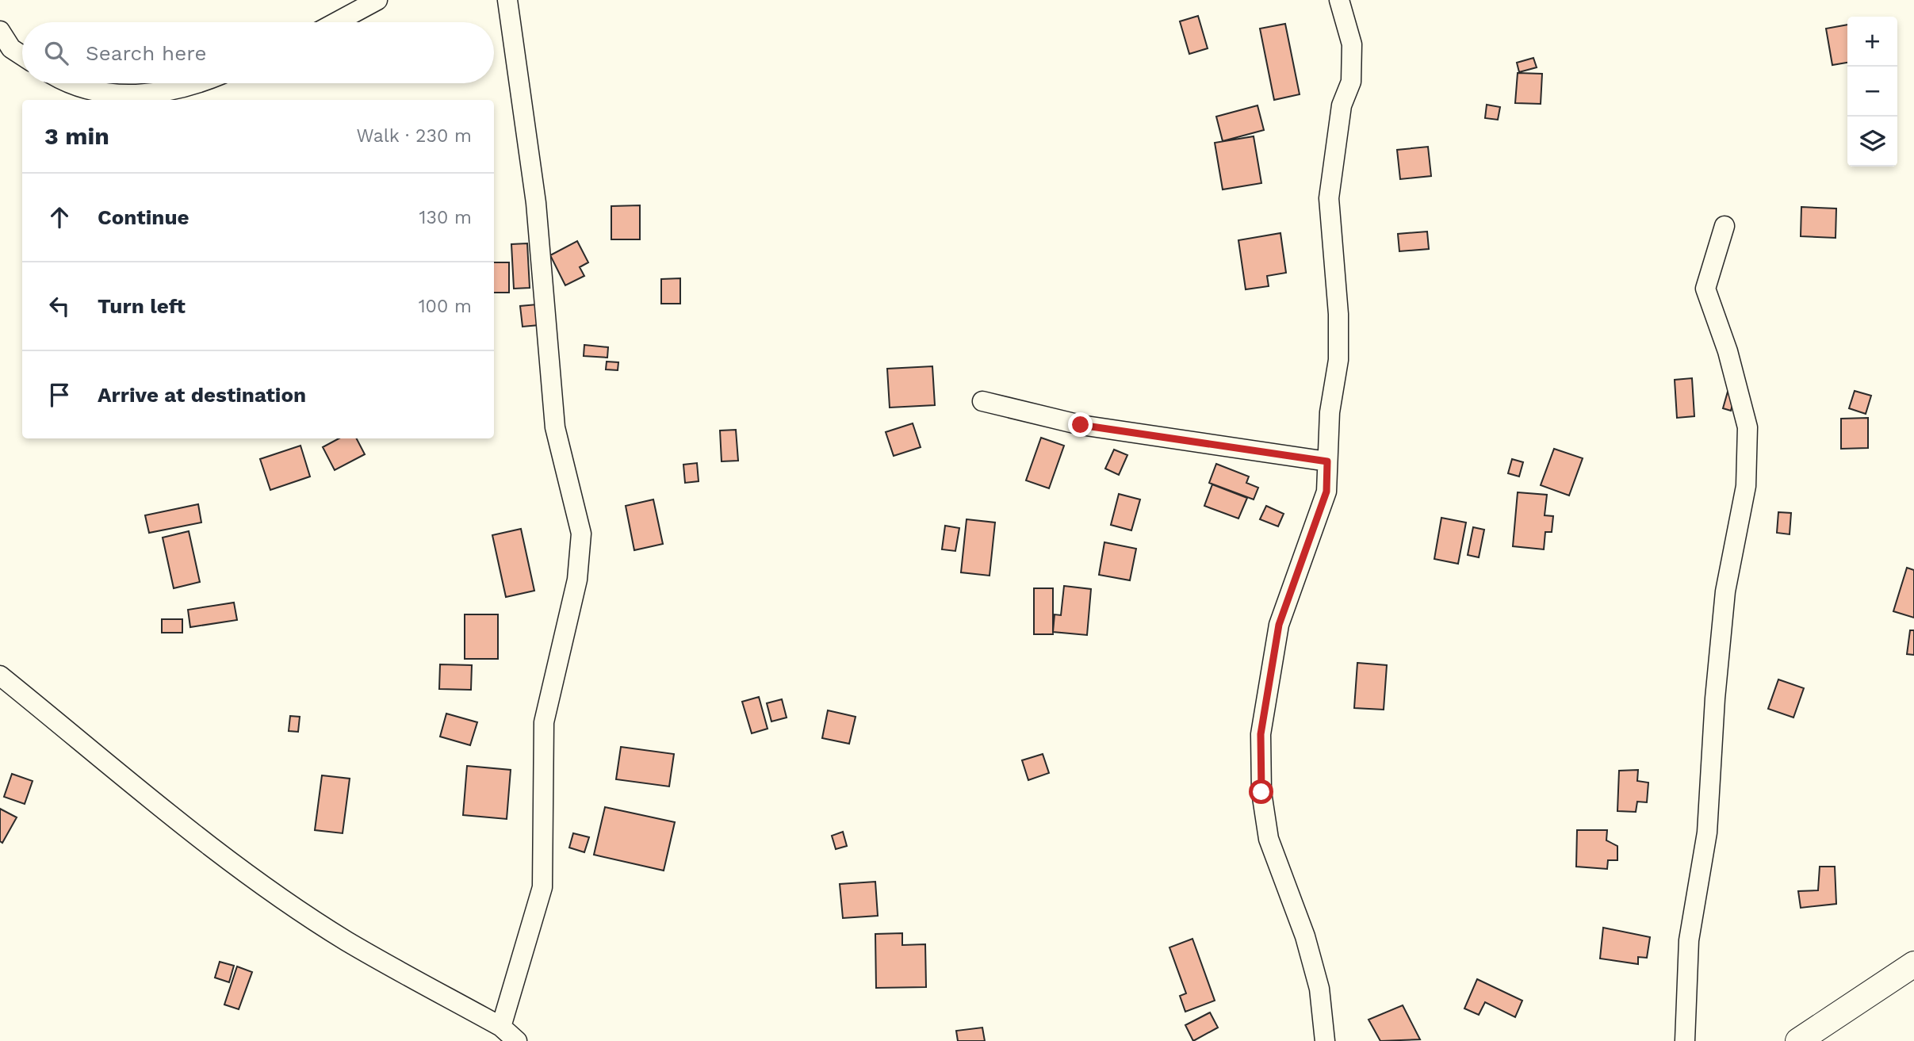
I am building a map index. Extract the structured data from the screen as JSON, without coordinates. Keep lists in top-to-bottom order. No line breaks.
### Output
{"page":{"map_buttons":["+","−"],"search":"Search here","heading":["3 min","Walk · 230 m"],"list":[["Continue","130 m"],["Turn left","100 m"],"Arrive at destination"]}}
